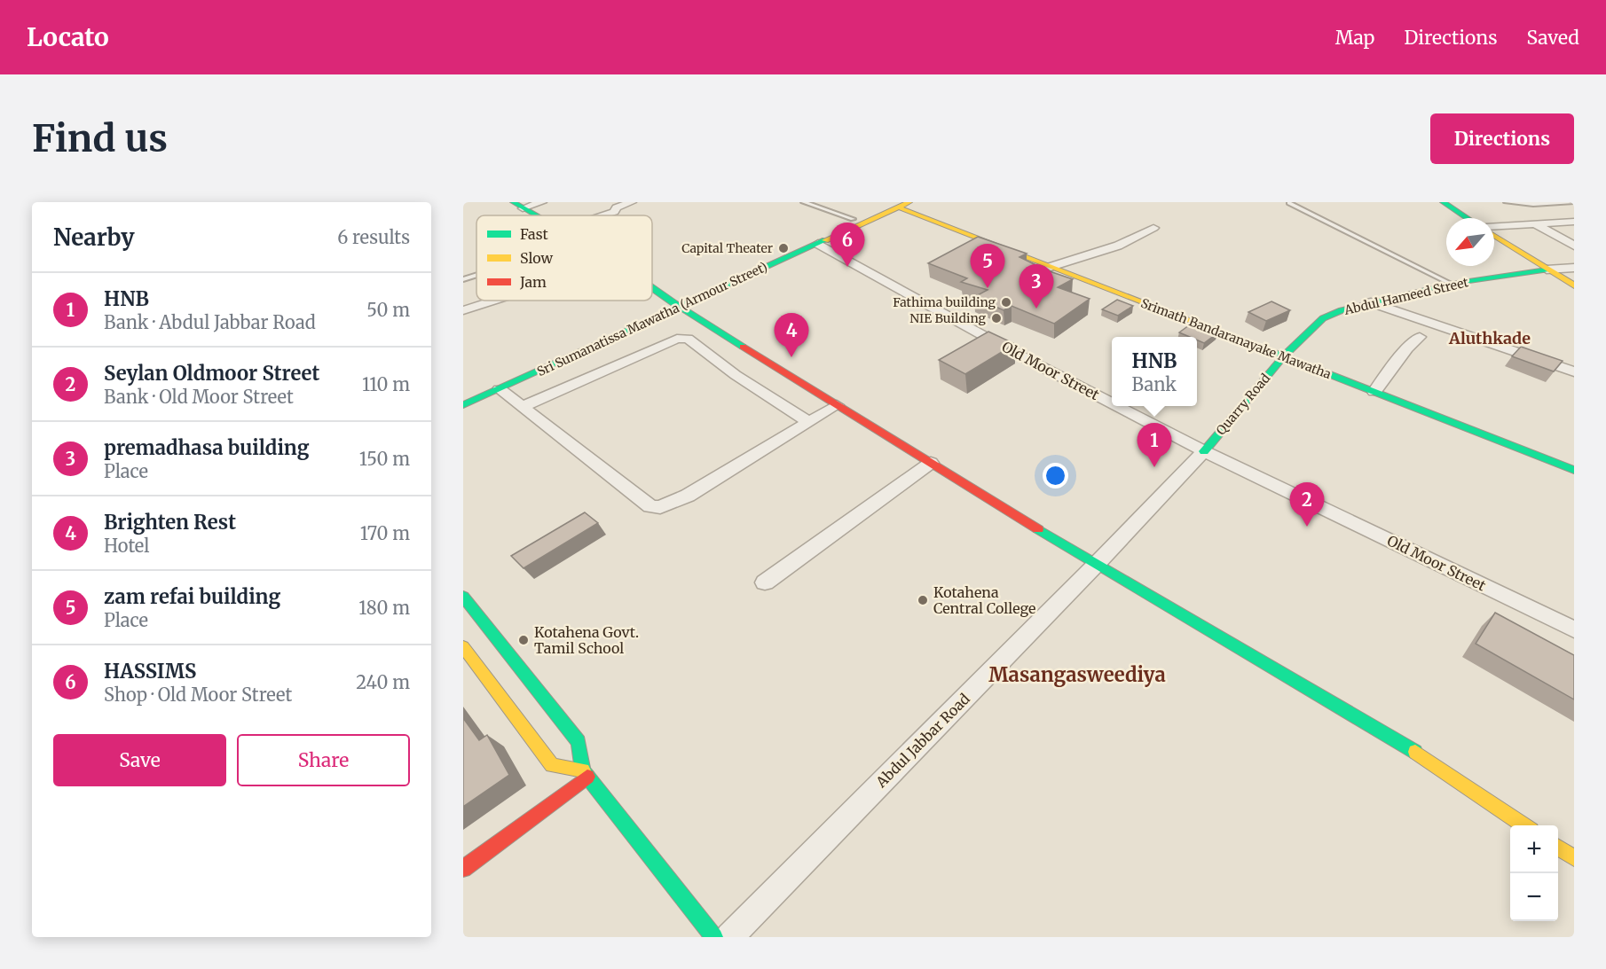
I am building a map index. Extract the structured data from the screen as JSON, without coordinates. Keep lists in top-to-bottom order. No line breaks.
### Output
{"streets":{"main road":["Abdul Hameed Street","Sri Sumanatissa Mawatha (Armour Street)","Srimath Bandaranayake Mawatha","Quarry Road"],"street":["Old Moor Street","Abdul Jabbar Road"]},"crossings":[["Abdul Hameed Street","Srimath Bandaranayake Mawatha"],["Abdul Hameed Street","Quarry Road"],["Sri Sumanatissa Mawatha (Armour Street)","Srimath Bandaranayake Mawatha"],["Sri Sumanatissa Mawatha (Armour Street)","Old Moor Street"],["Srimath Bandaranayake Mawatha","Quarry Road"],["Old Moor Street","Quarry Road"],["Old Moor Street","Abdul Jabbar Road"],["Quarry Road","Abdul Jabbar Road"]],"districts":["Aluthkade","Masangasweediya"],"places":["Capital Theater","Fathima building","NIE Building","Kotahena Central College","Kotahena Govt. Tamil School"],"legend":["Fast","Slow","Jam"],"north":"bottom left","page":{"header":"Locato","nav":["Map","Directions","Saved"],"buttons":["Directions",["Save","Share"]],"title":"Find us","heading":["Nearby","6 results"],"pins":["6","5","3","4","1","2"],"list":[{"mark":"1","name":"HNB","note":"Bank · Abdul Jabbar Road","value":"50 m"},{"mark":"2","name":"Seylan Oldmoor Street","note":"Bank · Old Moor Street","value":"110 m"},{"mark":"3","name":"premadhasa building","note":"Place","value":"150 m"},{"mark":"4","name":"Brighten Rest","note":"Hotel","value":"170 m"},{"mark":"5","name":"zam refai building","note":"Place","value":"180 m"},{"mark":"6","name":"HASSIMS","note":"Shop · Old Moor Street","value":"240 m"}],"popup":["HNB","Bank"],"map_buttons":["+","−"]}}
